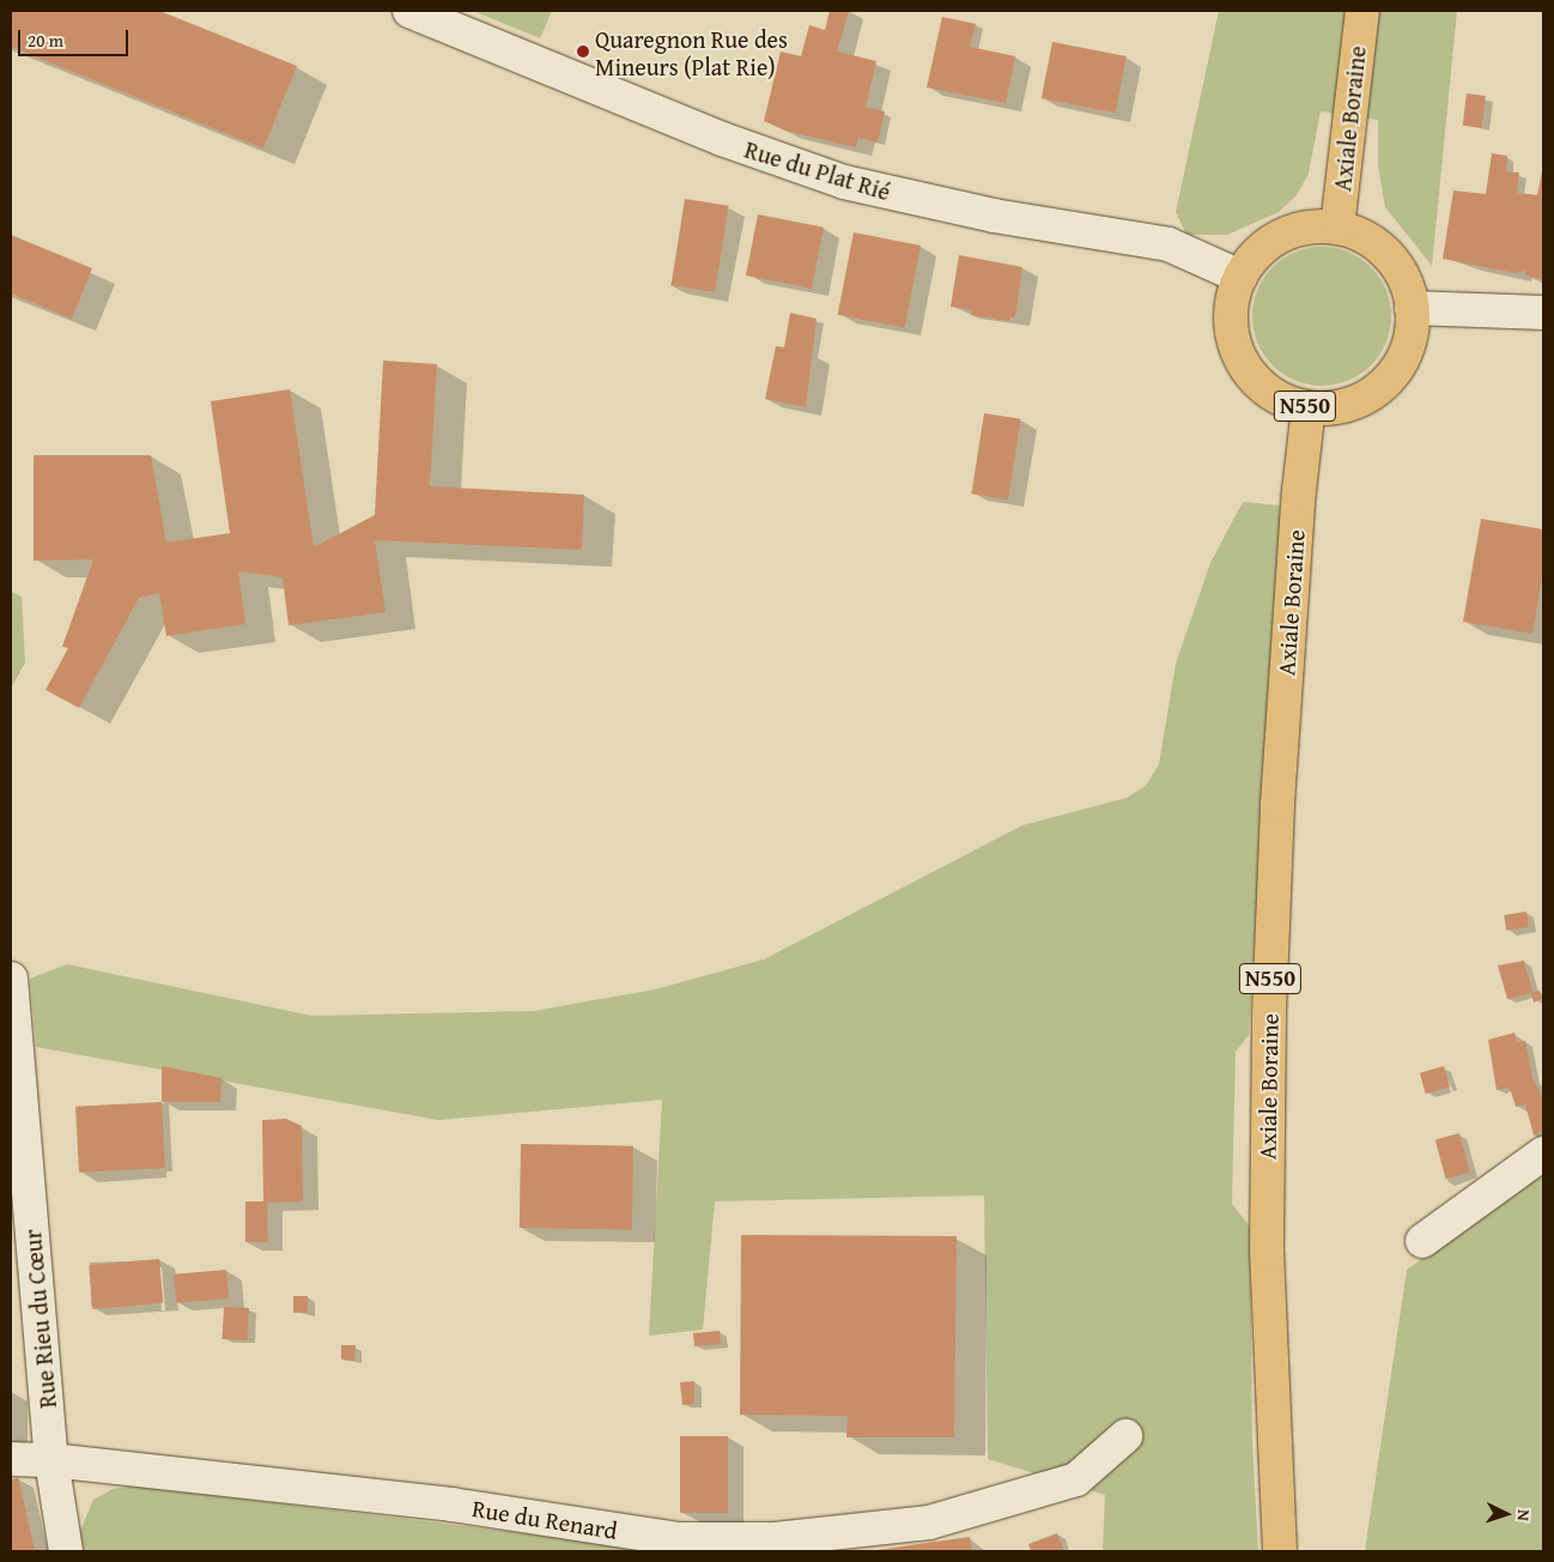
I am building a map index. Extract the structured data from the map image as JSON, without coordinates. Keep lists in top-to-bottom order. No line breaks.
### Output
{"streets":{"main road":["Axiale Boraine","N550"],"street":["Rue du Plat Rié","Rue Rieu du Cœur","Rue du Renard"]},"crossings":[["Axiale Boraine","Rue du Plat Rié"],["Axiale Boraine","N550"],["Rue du Plat Rié","N550"],["Rue Rieu du Cœur","Rue du Renard"]],"places":["Quaregnon Rue des Mineurs (Plat Rie)"],"scale_bar":"20 m","north":"right"}
